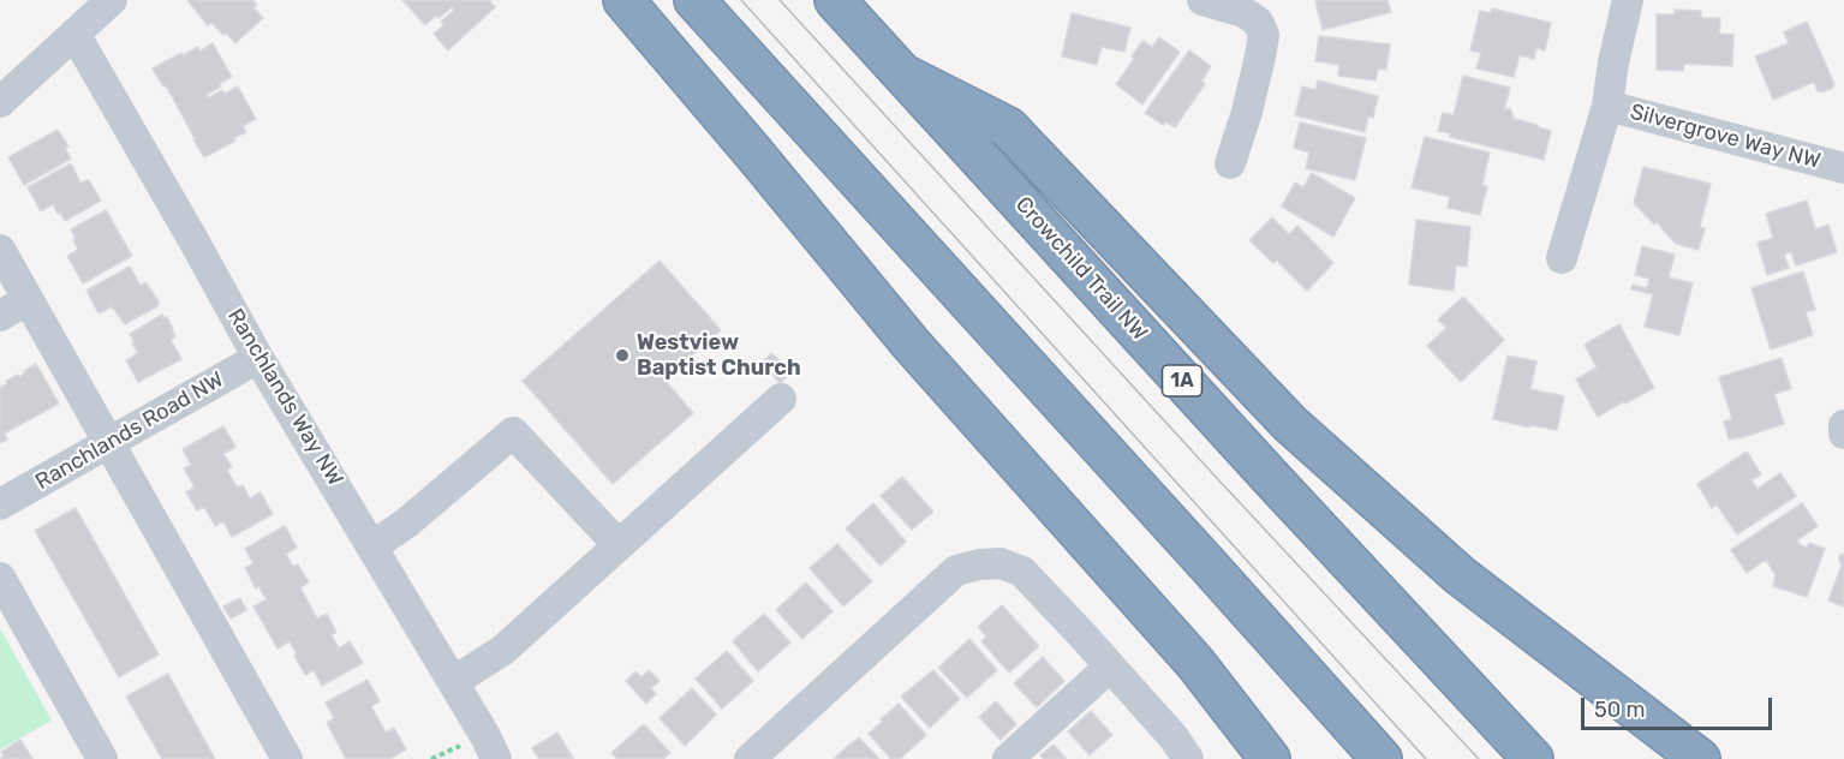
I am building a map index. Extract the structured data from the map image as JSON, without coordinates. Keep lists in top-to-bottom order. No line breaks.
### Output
{"streets":{"highway":["Crowchild Trail NW","1A"],"street":["Silvergrove Way NW","Ranchlands Way NW","Ranchlands Road NW"]},"crossings":[["Ranchlands Way NW","Ranchlands Road NW"]],"places":["Westview Baptist Church"],"scale_bar":"50 m"}
